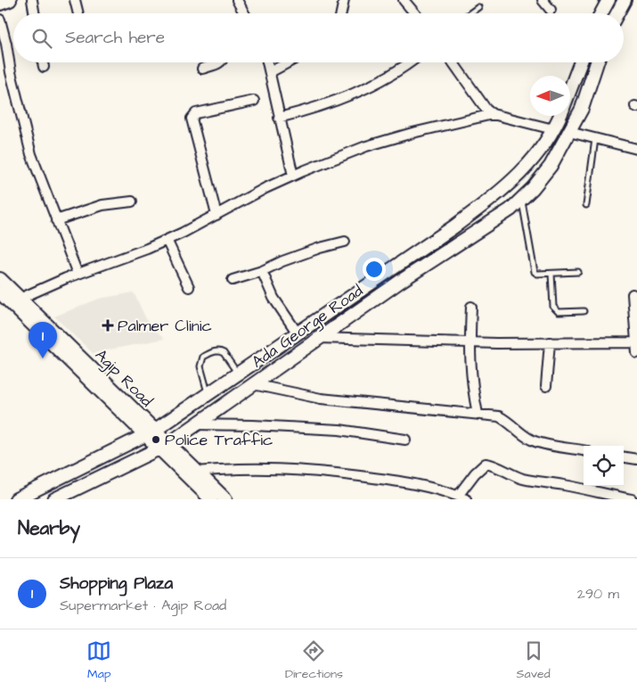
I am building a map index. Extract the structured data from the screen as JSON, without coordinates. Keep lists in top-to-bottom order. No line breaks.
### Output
{"streets":{"main road":["Ada George Road","Agip Road"]},"crossings":[["Ada George Road","Agip Road"]],"places":{"health":["Palmer Clinic"],"other":["Police Traffic"]},"north":"left","page":{"search":"Search here","pins":"1","heading":"Nearby","list":[{"mark":"1","name":"Shopping Plaza","note":"Supermarket · Agip Road","value":"290 m"}],"nav":["Map","Directions","Saved"]}}
